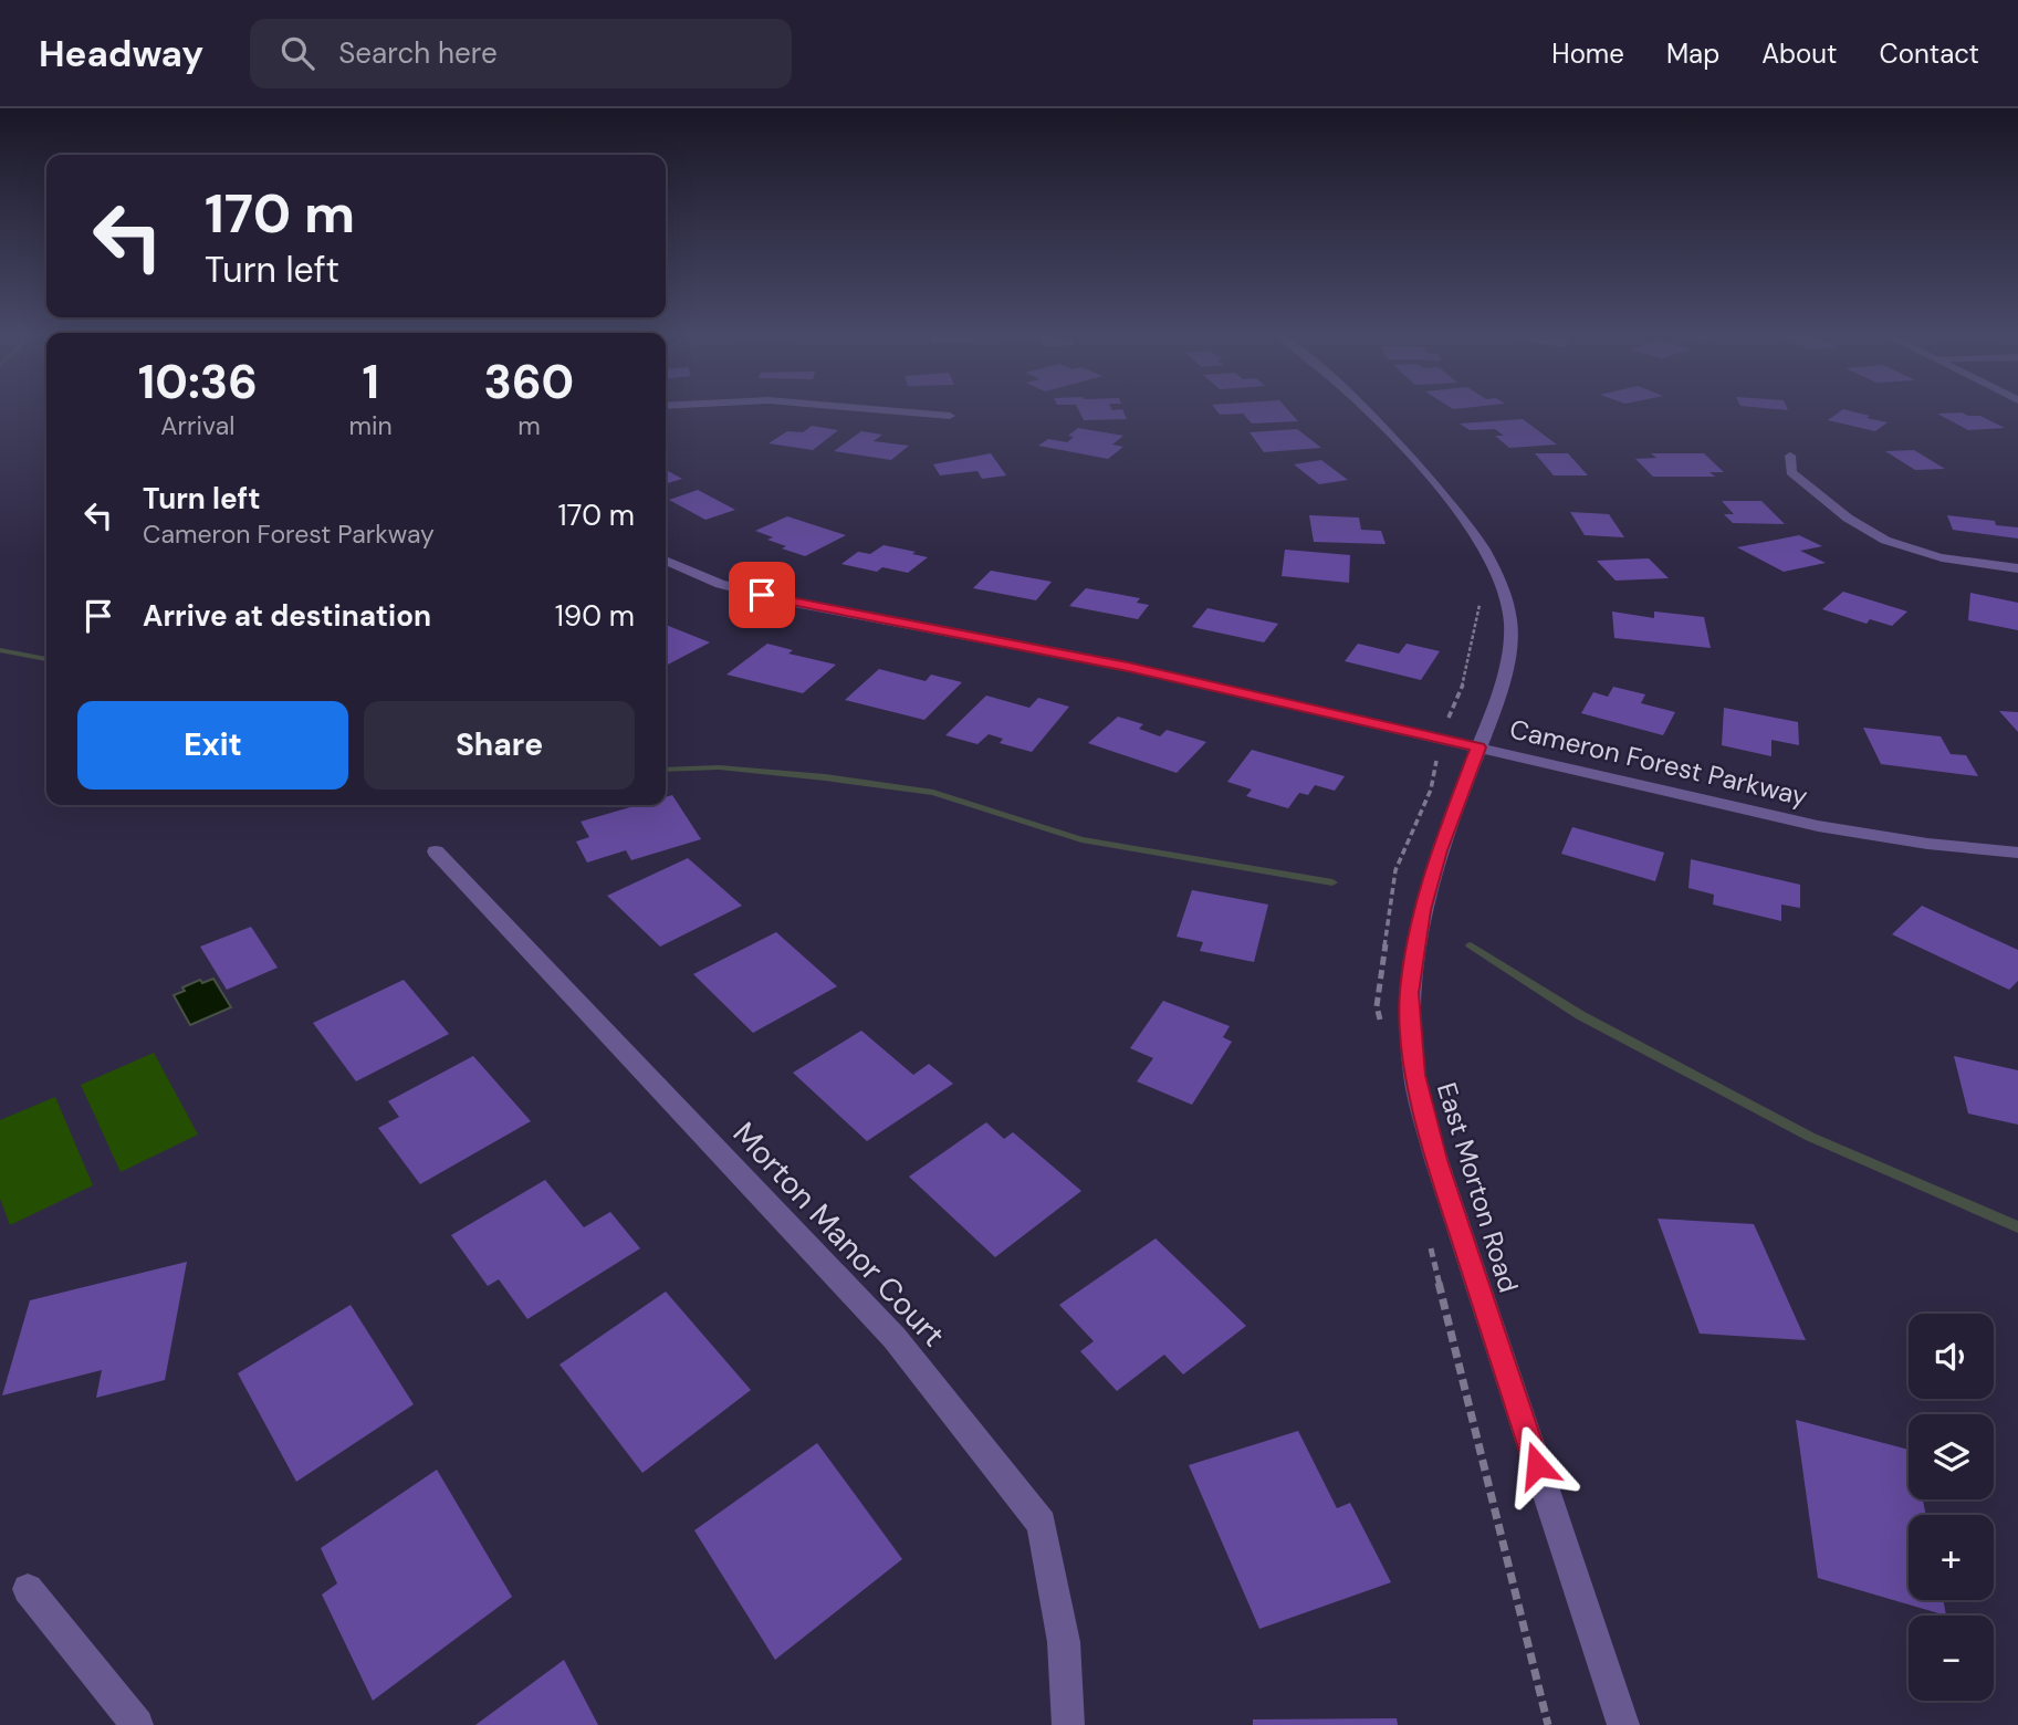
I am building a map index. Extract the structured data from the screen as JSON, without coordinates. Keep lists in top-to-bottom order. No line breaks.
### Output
{"streets":{"street":["Cameron Forest Parkway","East Morton Road","Morton Manor Court"]},"crossings":[["Cameron Forest Parkway","East Morton Road"]],"page":{"header":"Headway","search":"Search here","nav":["Home","Map","About","Contact"],"turn":["170 m","Turn left"],"eta":["10:36","Arrival","1","min","360","m"],"list":[{"name":"Turn left","note":"Cameron Forest Parkway","value":"170 m"},{"name":"Arrive at destination","value":"190 m"}],"buttons":["Exit","Share"],"map_buttons":["+","−"]}}
